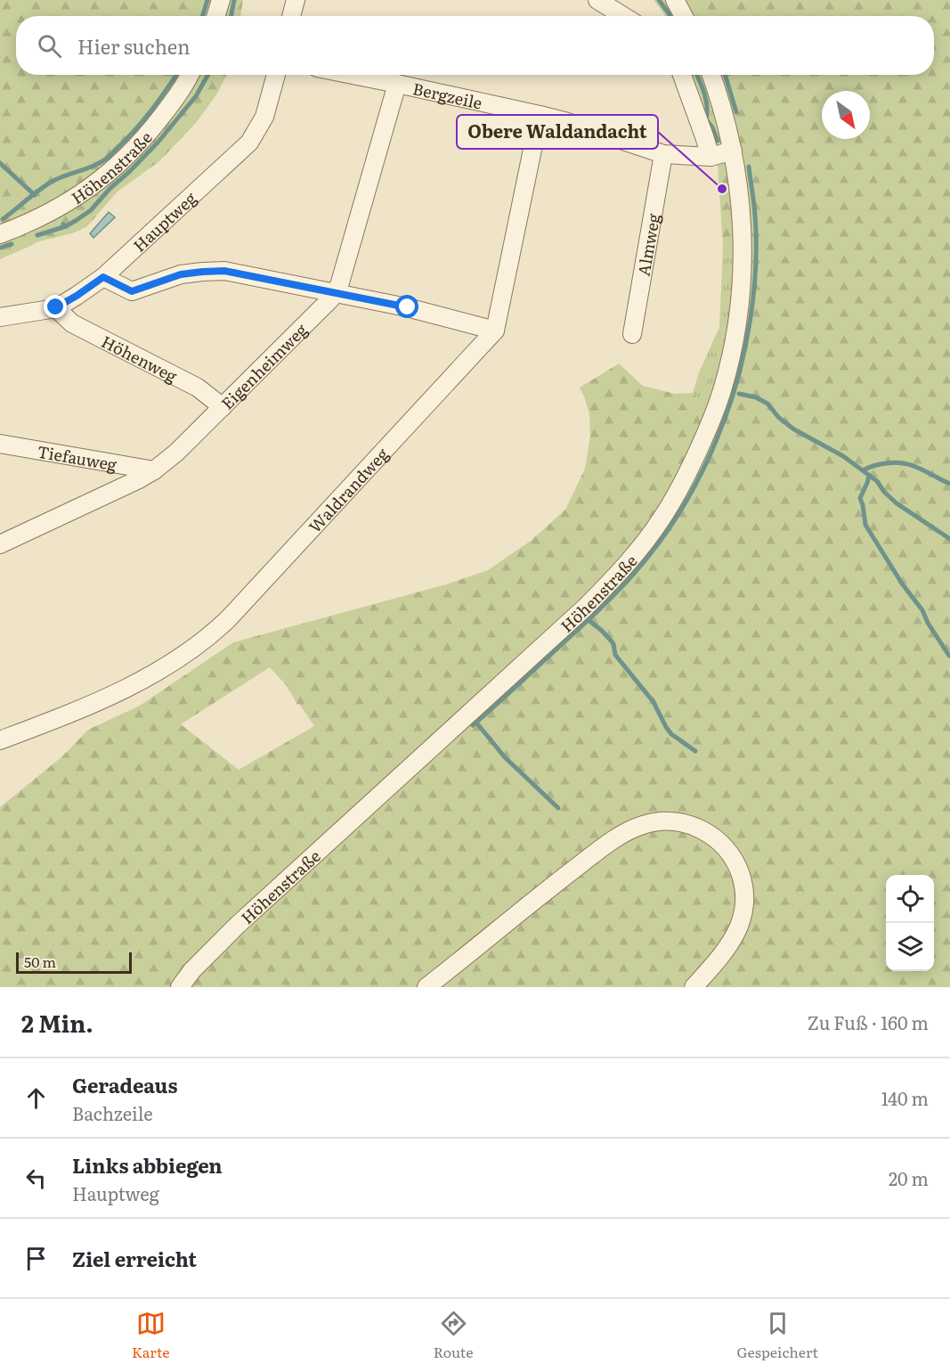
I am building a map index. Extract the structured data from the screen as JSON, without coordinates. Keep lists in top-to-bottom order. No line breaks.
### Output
{"streets":{"street":["Bergzeile","Höhenstraße","Hauptweg","Almweg","Höhenweg","Eigenheimweg","Tiefauweg","Waldrandweg"]},"crossings":[["Bergzeile","Höhenstraße"],["Bergzeile","Almweg"],["Bergzeile","Eigenheimweg"],["Hauptweg","Höhenweg"],["Höhenweg","Eigenheimweg"],["Eigenheimweg","Tiefauweg"]],"places":["Obere Waldandacht"],"scale_bar":"50 m","north":"bottom right","page":{"search":"Hier suchen","scale":"50 m","heading":["2 Min.","Zu Fuß · 160 m"],"list":[["Geradeaus","Bachzeile","140 m"],["Links abbiegen","Hauptweg","20 m"],"Ziel erreicht"],"nav":["Karte","Route","Gespeichert"]}}
